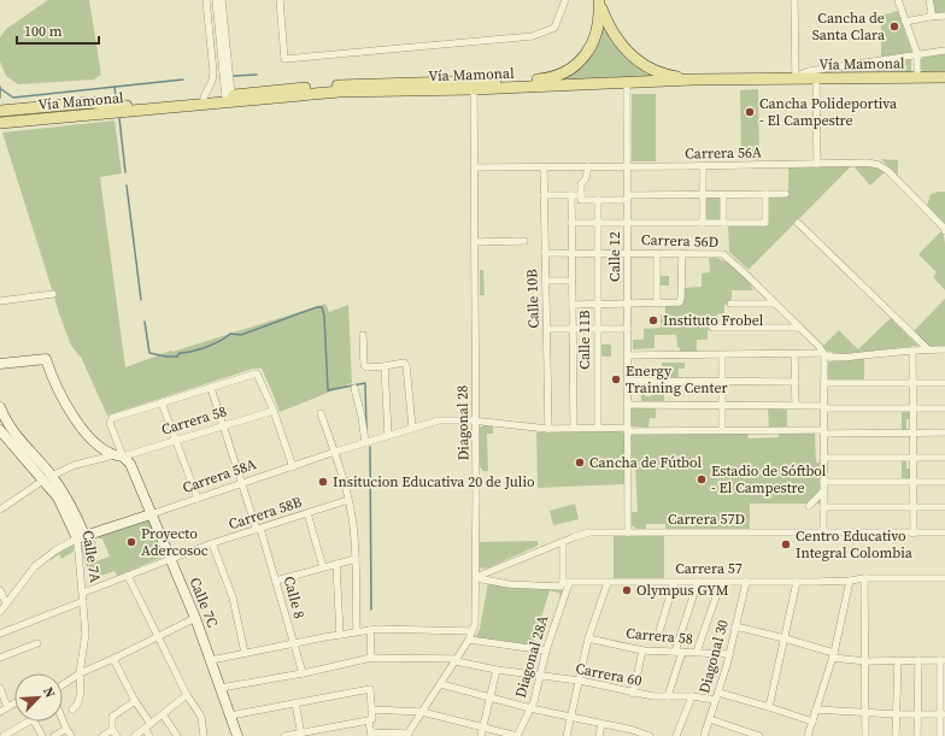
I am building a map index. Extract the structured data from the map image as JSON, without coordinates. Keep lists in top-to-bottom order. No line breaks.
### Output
{"streets":{"main road":["Vía Mamonal"],"street":["Carrera 56A","Carrera 56D","Calle 12","Calle 10B","Calle 11B","Carrera 58","Diagonal 28","Carrera 58A","Carrera 58B","Carrera 57D","Calle 7A","Carrera 57","Calle 8","Calle 7C","Diagonal 28A","Diagonal 30","Carrera 60"]},"crossings":[["Vía Mamonal","Calle 12"],["Vía Mamonal","Diagonal 28"],["Carrera 56A","Calle 12"],["Carrera 56A","Calle 10B"],["Carrera 56A","Diagonal 28"],["Carrera 56D","Calle 12"],["Carrera 56D","Calle 10B"],["Carrera 56D","Calle 11B"],["Carrera 58","Calle 7A"],["Carrera 58","Calle 8"],["Carrera 58","Calle 7C"],["Carrera 58","Diagonal 30"],["Diagonal 28","Carrera 58A"],["Diagonal 28","Carrera 57D"],["Diagonal 28","Carrera 57"],["Diagonal 28","Carrera 60"],["Carrera 58A","Calle 7A"],["Carrera 58A","Calle 8"],["Carrera 58A","Calle 7C"],["Carrera 58B","Calle 7A"],["Carrera 58B","Calle 8"],["Carrera 58B","Calle 7C"],["Carrera 57D","Carrera 57"],["Carrera 57D","Diagonal 28A"],["Carrera 57","Diagonal 28A"],["Carrera 57","Diagonal 30"],["Calle 8","Carrera 60"],["Calle 7C","Carrera 60"],["Diagonal 28A","Carrera 60"],["Diagonal 30","Carrera 60"]],"places":["Cancha de Santa Clara","Cancha Polideportiva - El Campestre","Instituto Frobel","Energy Training Center","Cancha de Fútbol","Estadio de Sóftbol - El Campestre","Insitucion Educativa 20 de Julio","Proyecto Adercosoc","Centro Educativo Integral Colombia","Olympus GYM"],"scale_bar":"100 m","north":"top right"}
